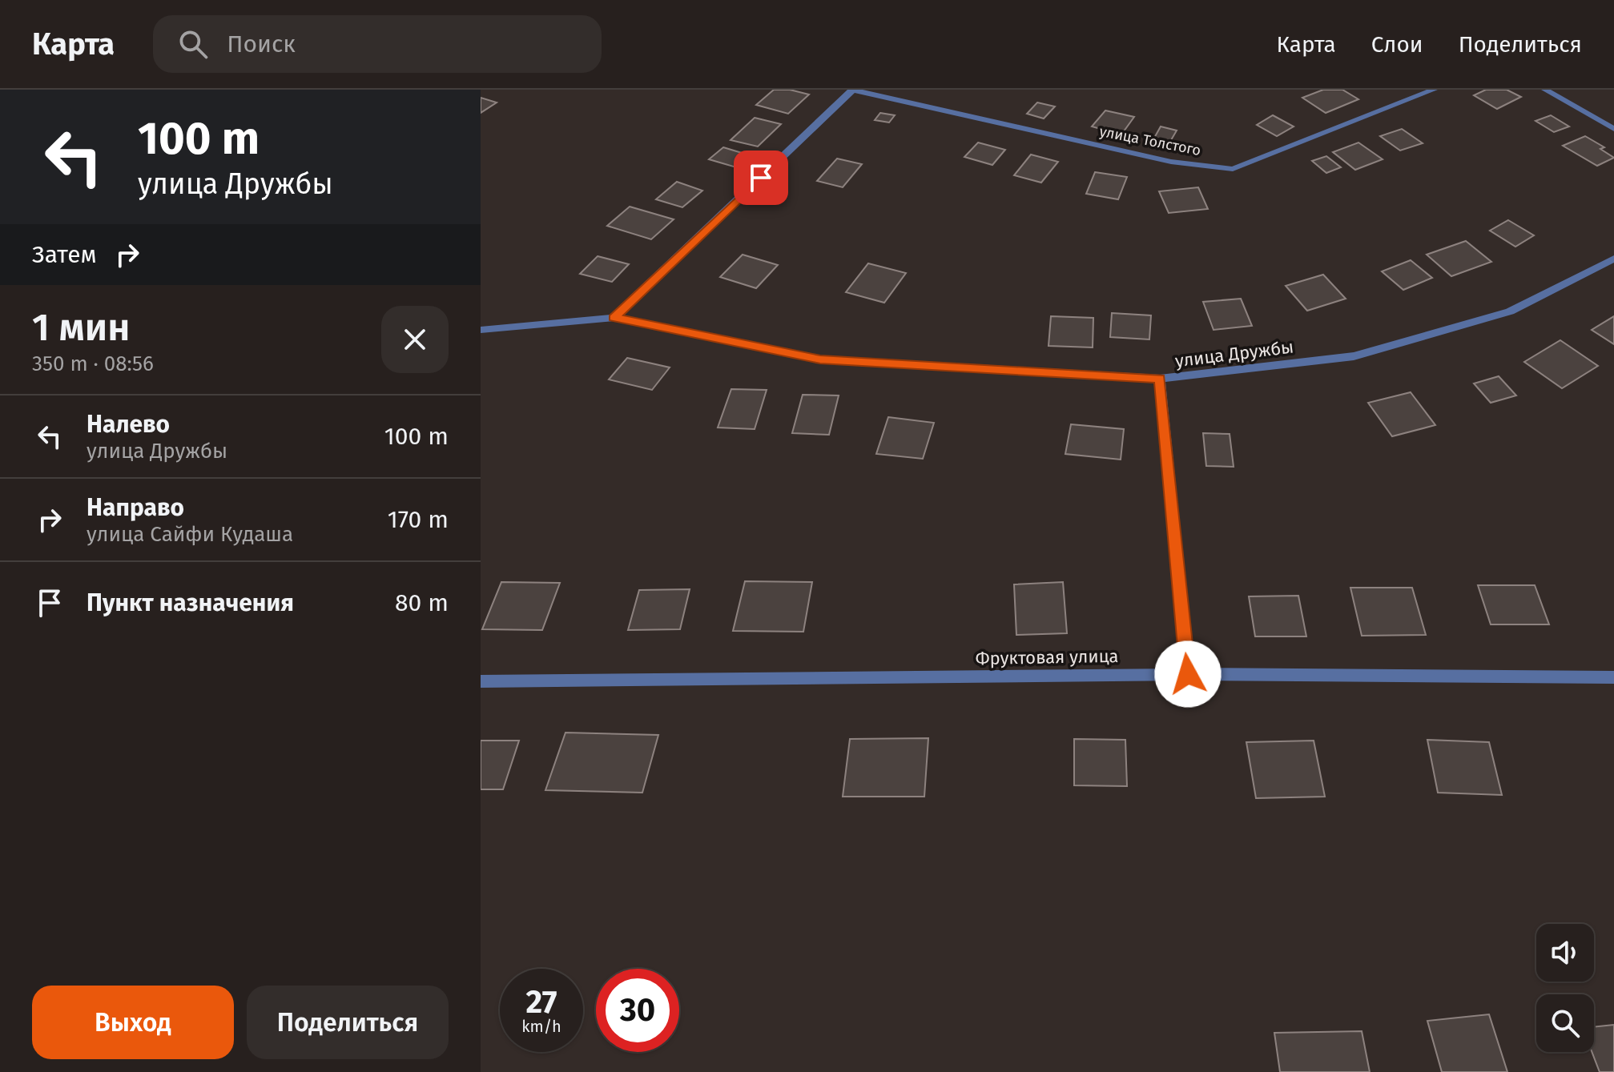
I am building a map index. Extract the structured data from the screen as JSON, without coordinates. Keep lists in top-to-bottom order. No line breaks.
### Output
{"streets":{"street":["улица Толстого","улица Дружбы","Фруктовая улица"]},"page":{"header":"Карта","search":"Поиск","nav":["Карта","Слои","Поделиться"],"turn":["100 m","улица Дружбы"],"then":"Затем","heading":["1 мин","350 m · 08:56"],"list":[{"name":"Налево","note":"улица Дружбы","value":"100 m"},{"name":"Направо","note":"улица Сайфи Кудаша","value":"170 m"},{"name":"Пункт назначения","value":"80 m"}],"speed":"27 km/h","limit":"30","buttons":["Выход","Поделиться"]}}
